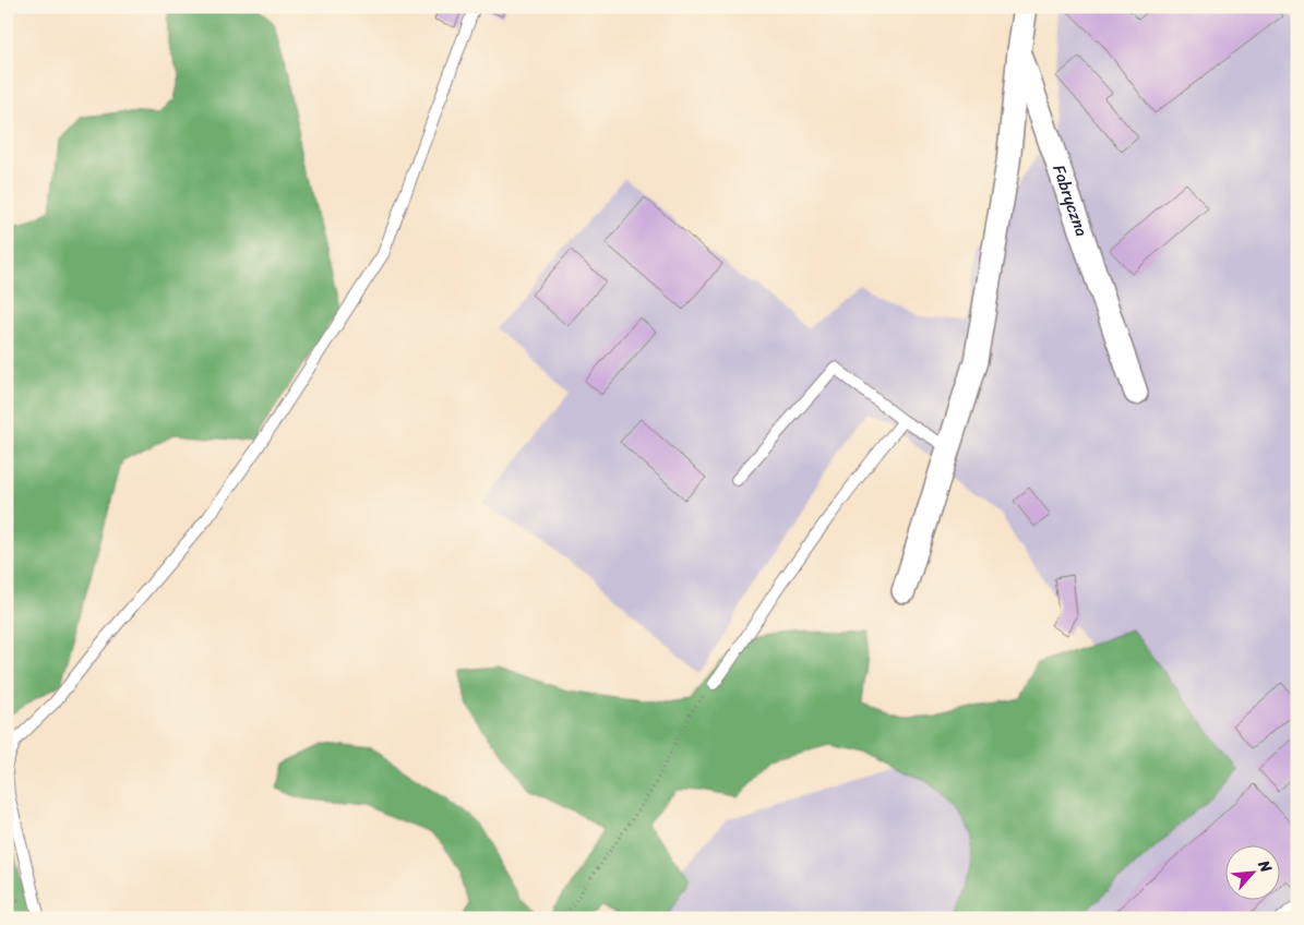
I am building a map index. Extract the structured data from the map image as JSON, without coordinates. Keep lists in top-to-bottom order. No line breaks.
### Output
{"streets":{"street":["Fabryczna"]},"north":"top right"}
